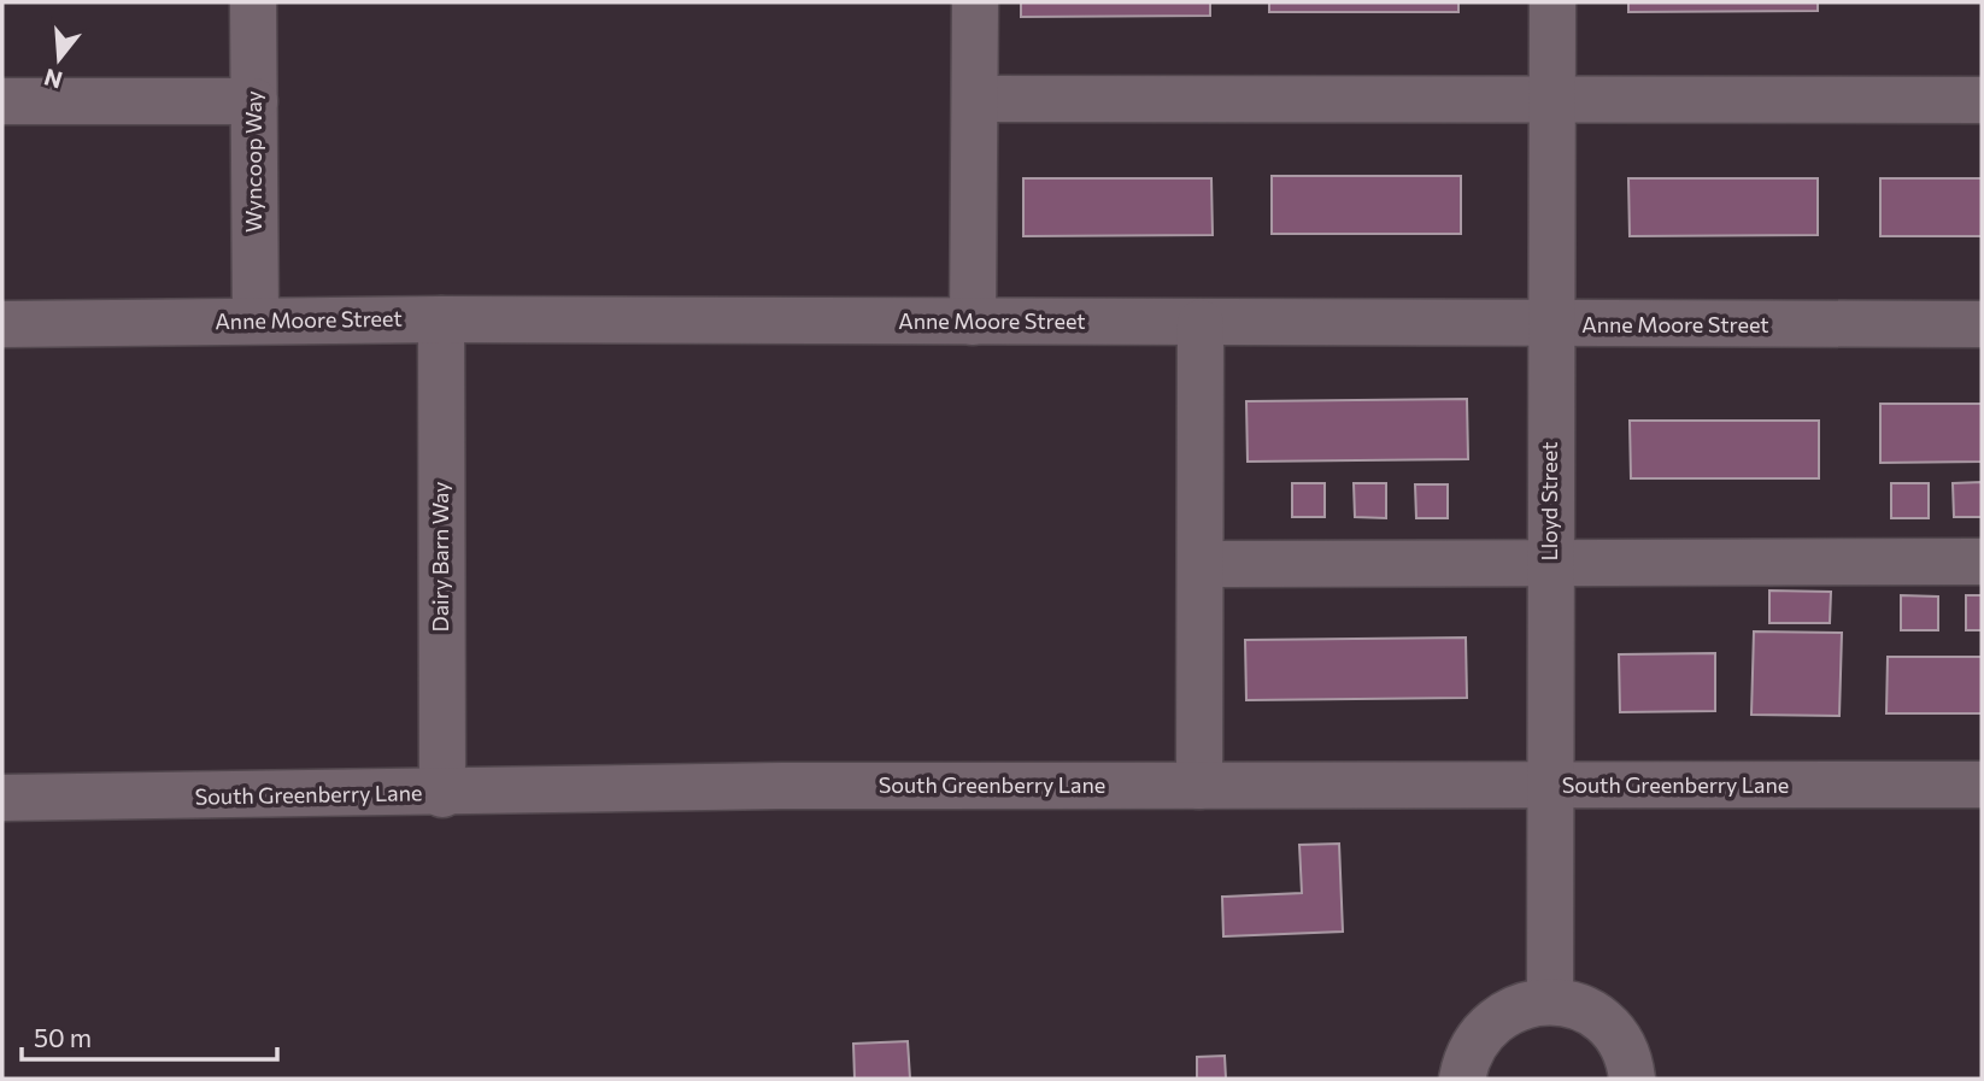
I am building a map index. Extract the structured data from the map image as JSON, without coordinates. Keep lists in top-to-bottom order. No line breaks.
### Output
{"streets":{"street":["Wyncoop Way","Anne Moore Street","Lloyd Street","Dairy Barn Way","South Greenberry Lane"]},"crossings":[["Wyncoop Way","Anne Moore Street"],["Anne Moore Street","Lloyd Street"],["Anne Moore Street","Dairy Barn Way"],["Lloyd Street","South Greenberry Lane"],["Dairy Barn Way","South Greenberry Lane"]],"scale_bar":"50 m","north":"bottom"}
